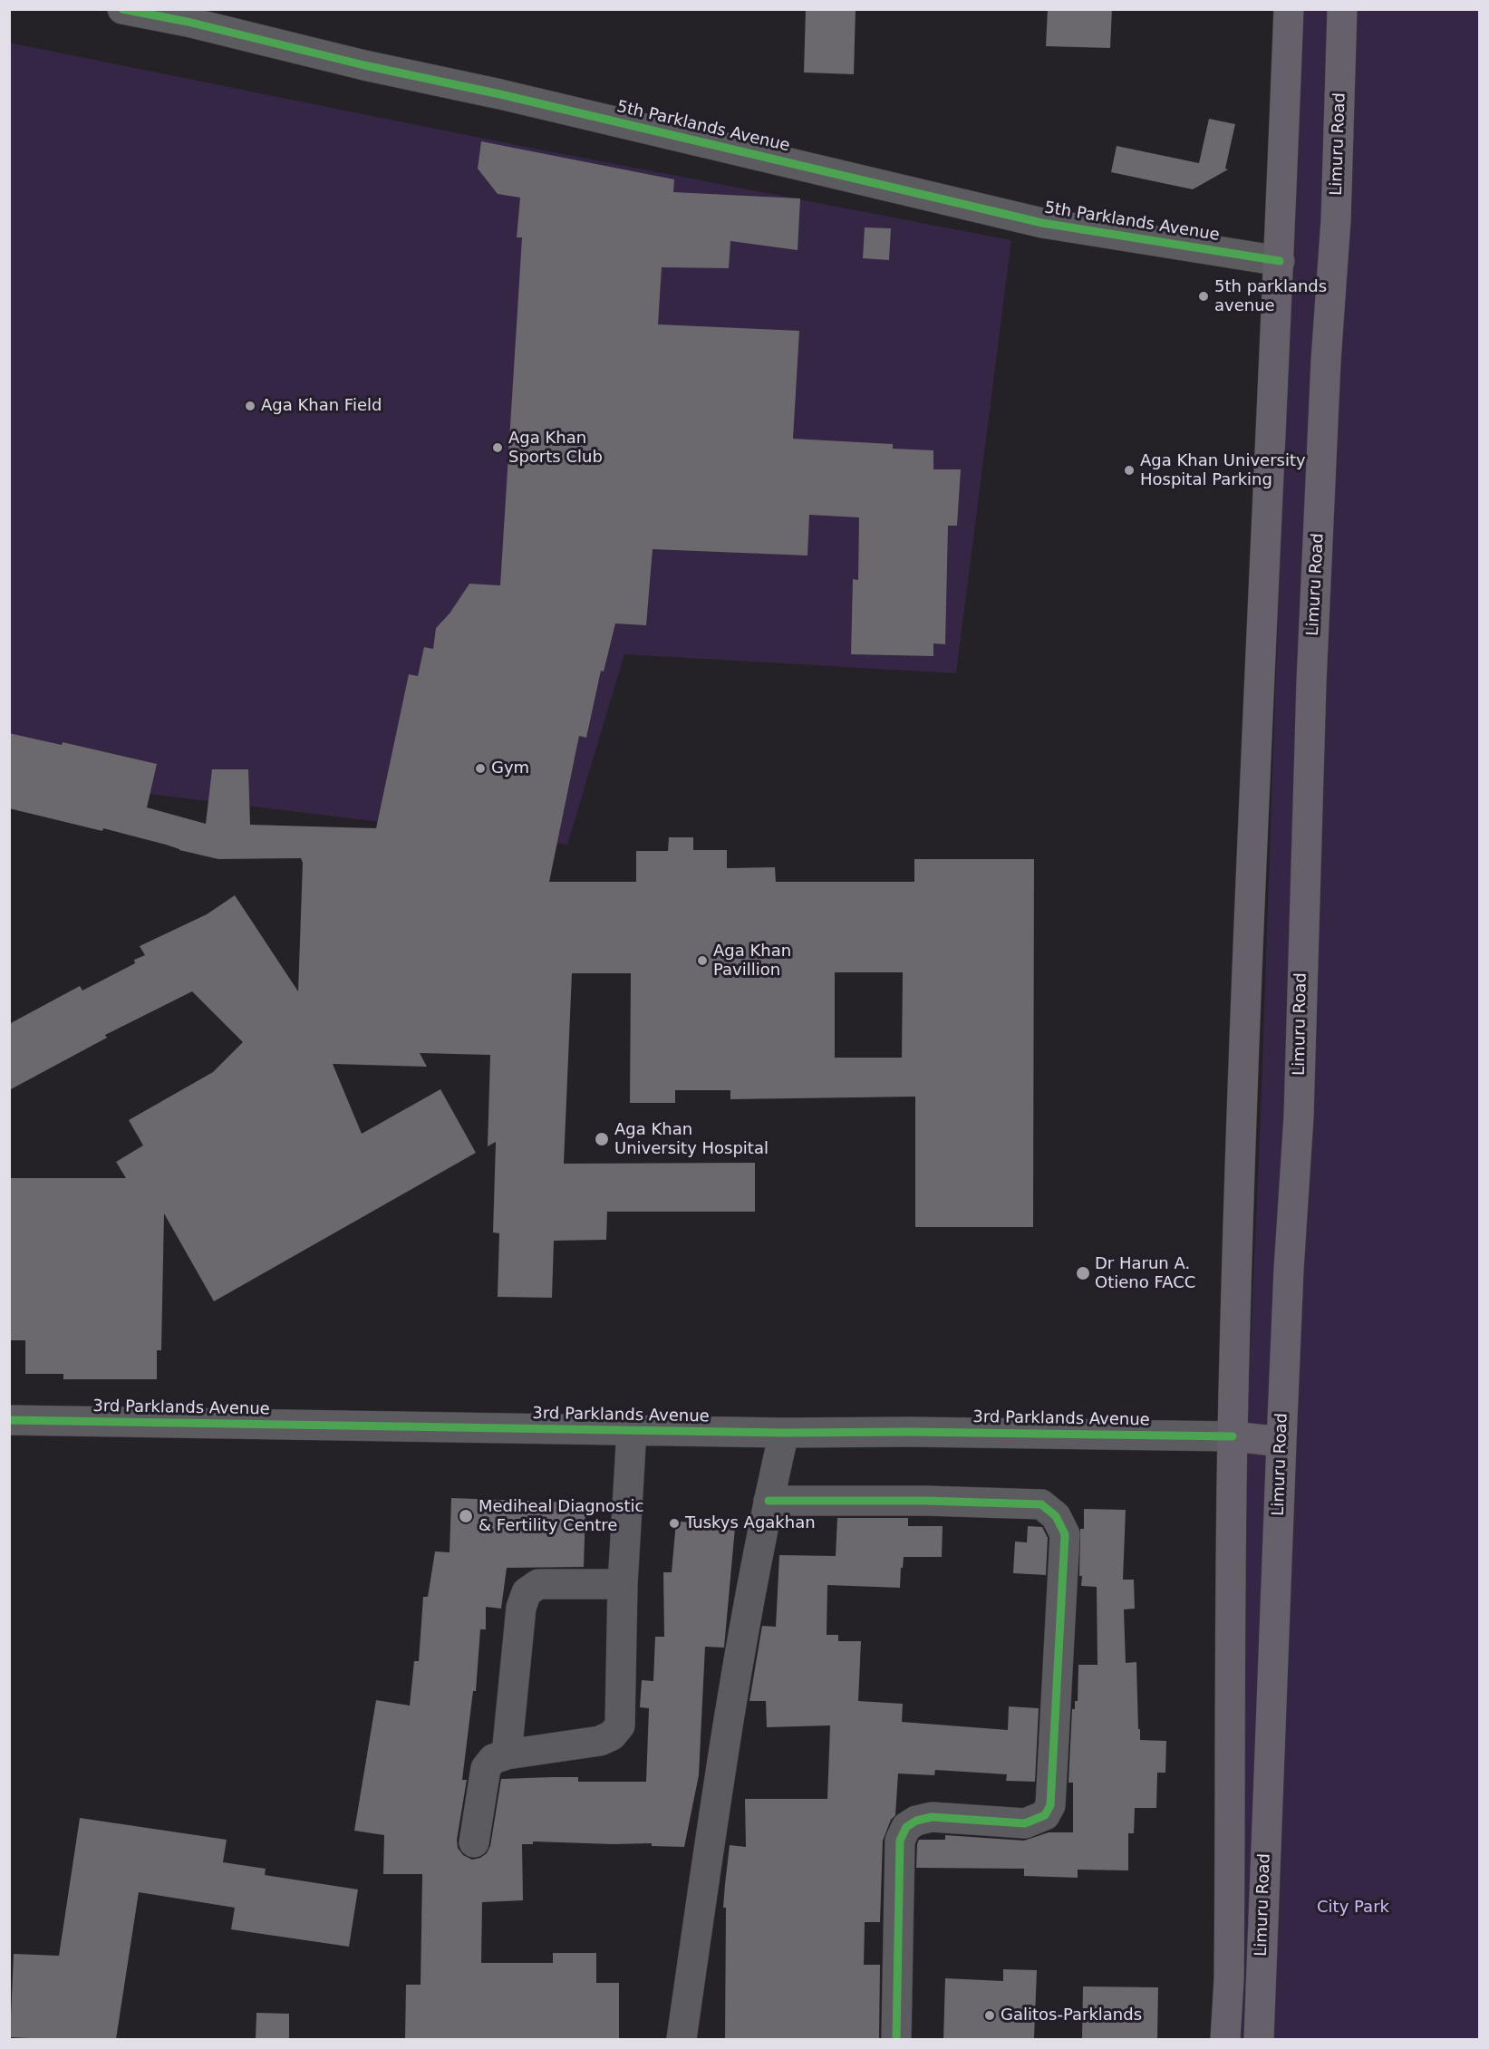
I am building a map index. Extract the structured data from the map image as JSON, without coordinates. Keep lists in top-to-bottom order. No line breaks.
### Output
{"streets":{"main road":["Limuru Road"],"street":["5th Parklands Avenue","3rd Parklands Avenue"]},"crossings":[["5th Parklands Avenue","Limuru Road"],["Limuru Road","3rd Parklands Avenue"]],"parks":["City Park"],"places":["5th parklands avenue","Aga Khan Field","Aga Khan Sports Club","Aga Khan University Hospital Parking","Gym","Aga Khan Pavillion","Aga Khan University Hospital","Dr Harun A. Otieno FACC","Mediheal Diagnostic & Fertility Centre","Tuskys Agakhan","Galitos-Parklands"]}
